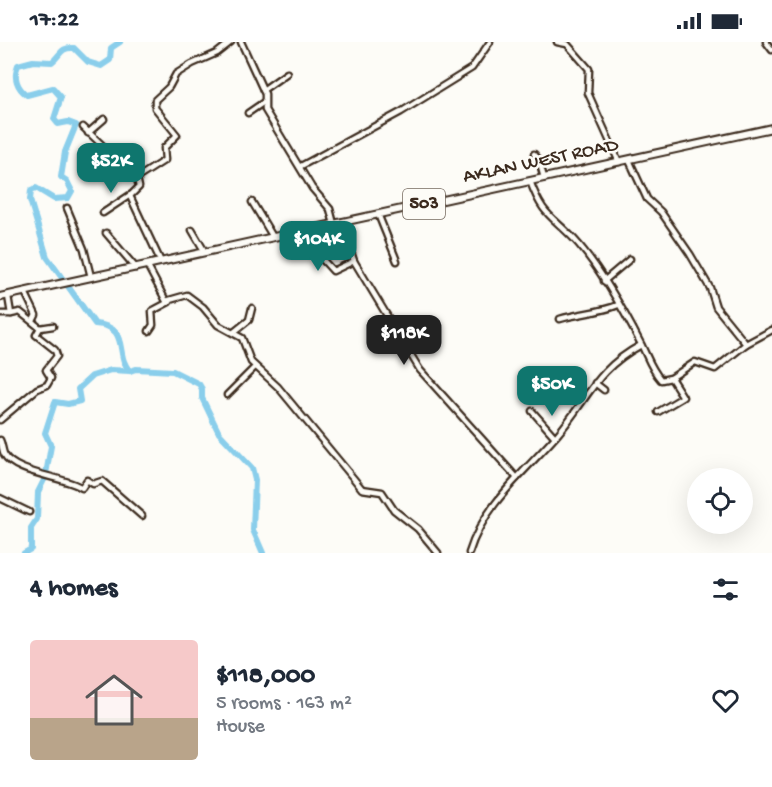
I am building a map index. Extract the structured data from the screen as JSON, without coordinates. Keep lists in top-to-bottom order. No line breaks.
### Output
{"streets":{"main road":["AKLAN WEST ROAD","503"]},"page":{"status":"17:22","price":["$52K","$104K","$118K","$50K"],"heading":"4 homes","list":[{"name":"$118,000","note":"5 rooms · 163 m² · House"}]}}
